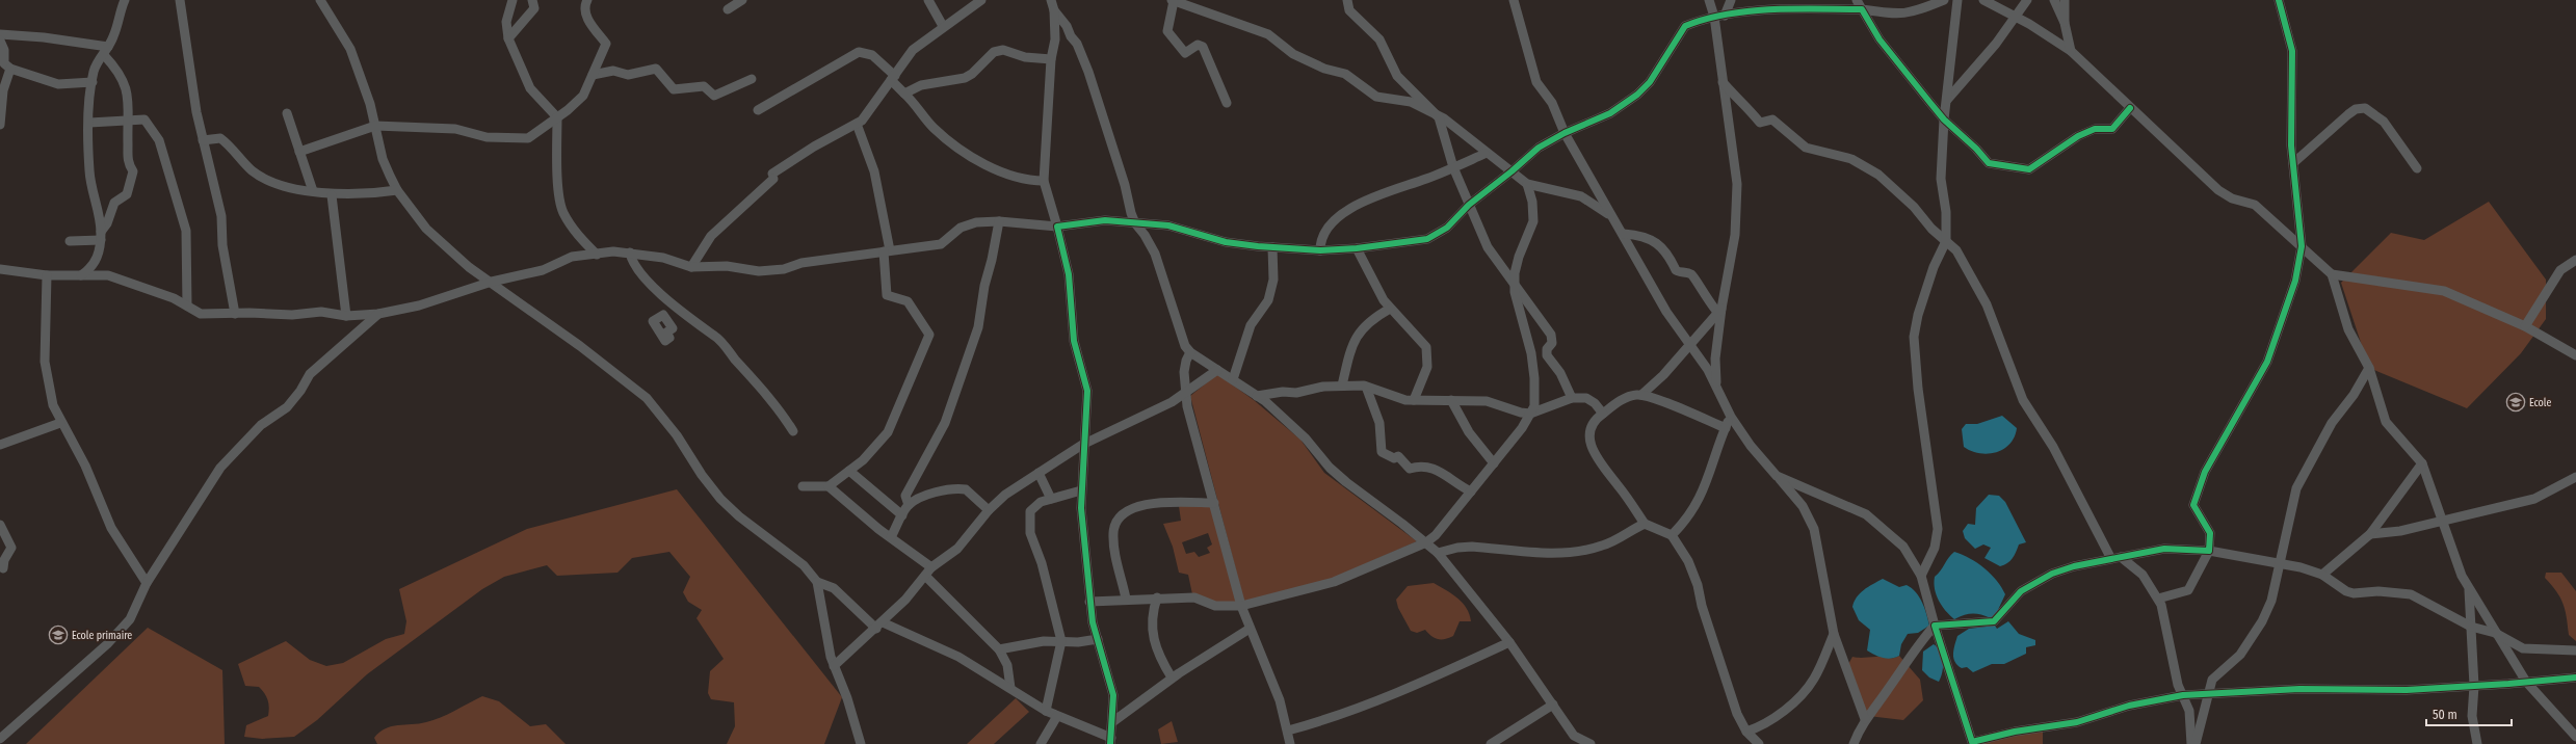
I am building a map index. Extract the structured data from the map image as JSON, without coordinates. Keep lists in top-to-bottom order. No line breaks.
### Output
{"places":{"school or university":["Ecole","Ecole primaire"]},"scale_bar":"50 m"}
